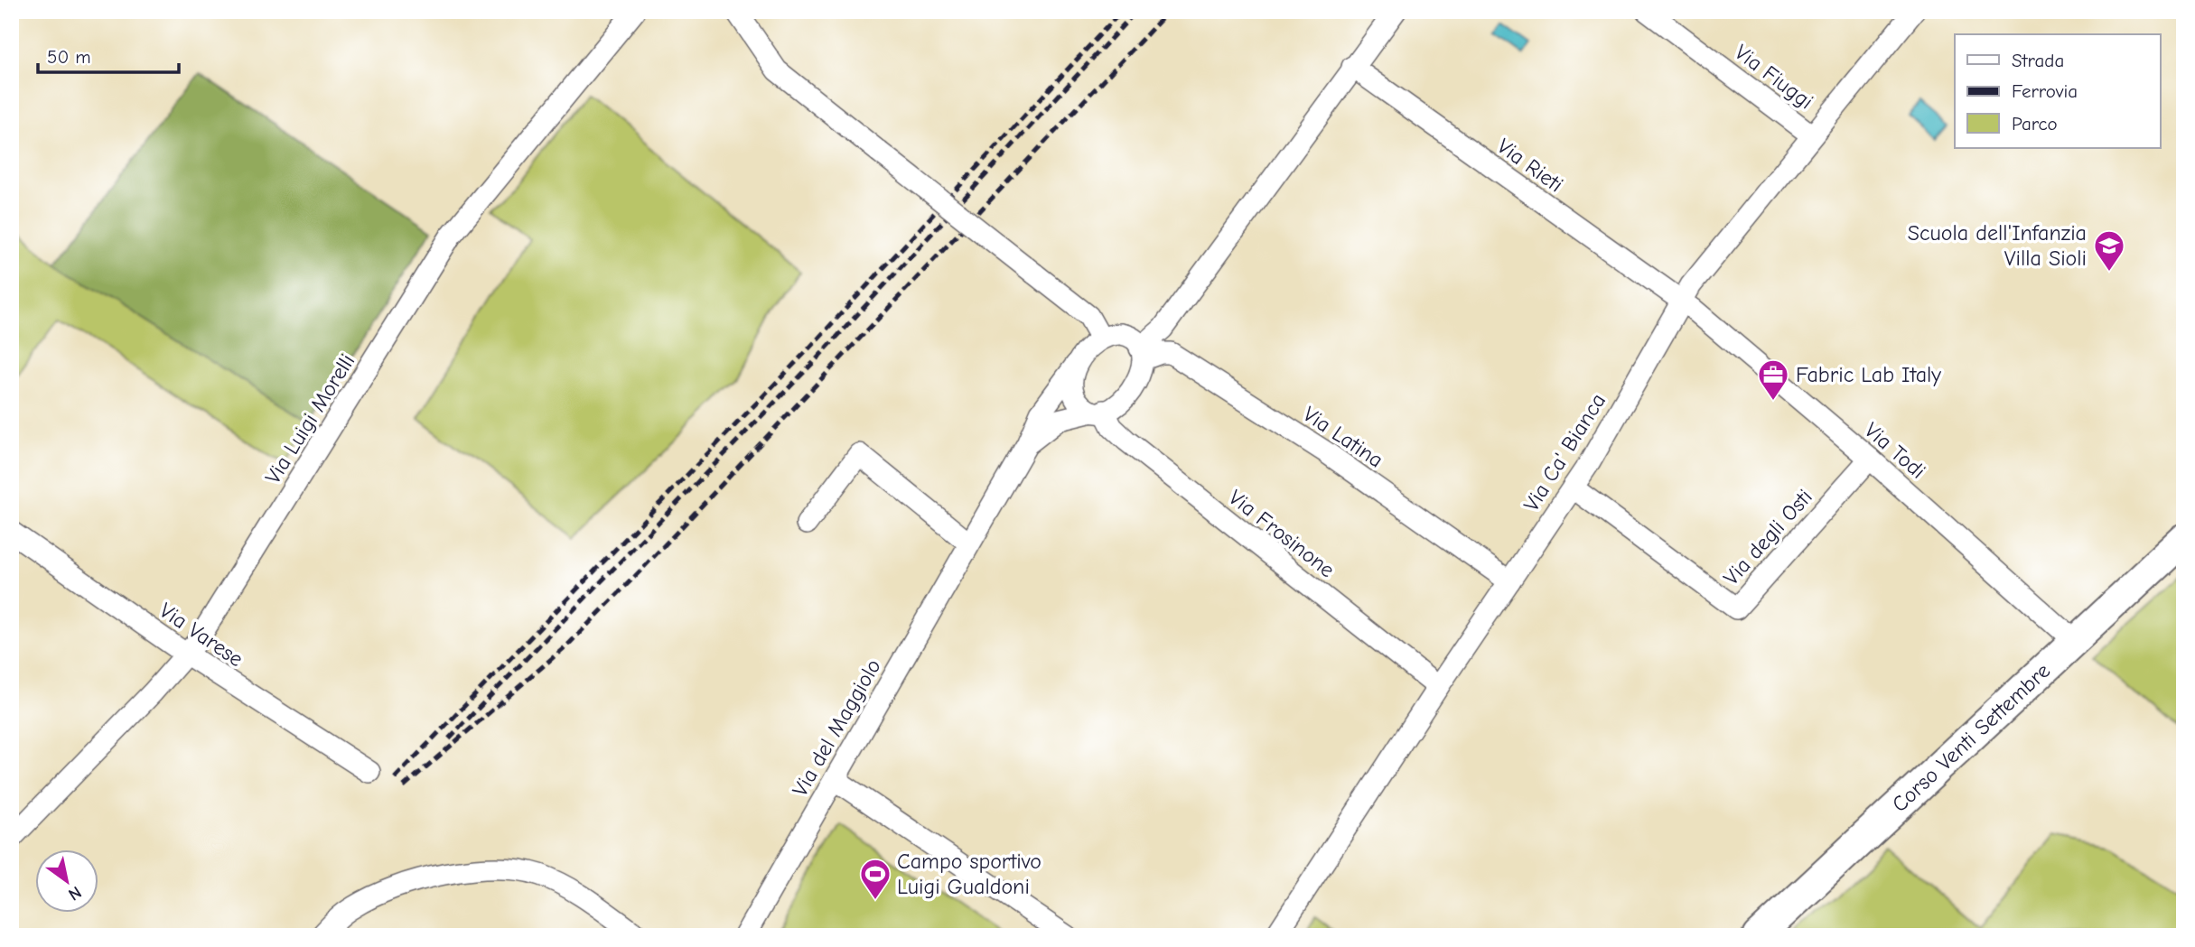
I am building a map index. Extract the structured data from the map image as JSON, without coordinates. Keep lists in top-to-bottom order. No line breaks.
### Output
{"streets":{"street":["Via Fiuggi","Via Rieti","Via Luigi Morelli","Via Latina","Via Todi","Via Ca' Bianca","Via Frosinone","Via degli Osti","Via Varese","Via del Maggiolo","Corso Venti Settembre"]},"crossings":[["Via Fiuggi","Via Ca' Bianca"],["Via Rieti","Via Todi"],["Via Rieti","Via Ca' Bianca"],["Via Luigi Morelli","Via Varese"],["Via Latina","Via Ca' Bianca"],["Via Latina","Via Frosinone"],["Via Latina","Via del Maggiolo"],["Via Todi","Via Ca' Bianca"],["Via Todi","Via degli Osti"],["Via Todi","Corso Venti Settembre"],["Via Ca' Bianca","Via Frosinone"],["Via Ca' Bianca","Via degli Osti"],["Via Frosinone","Via del Maggiolo"]],"places":{"school or university":["Scuola dell'Infanzia Villa Sioli"],"office":["Fabric Lab Italy"],"sports":["Campo sportivo Luigi Gualdoni"]},"legend":["Strada","Ferrovia","Parco"],"scale_bar":"50 m","north":"bottom right"}
